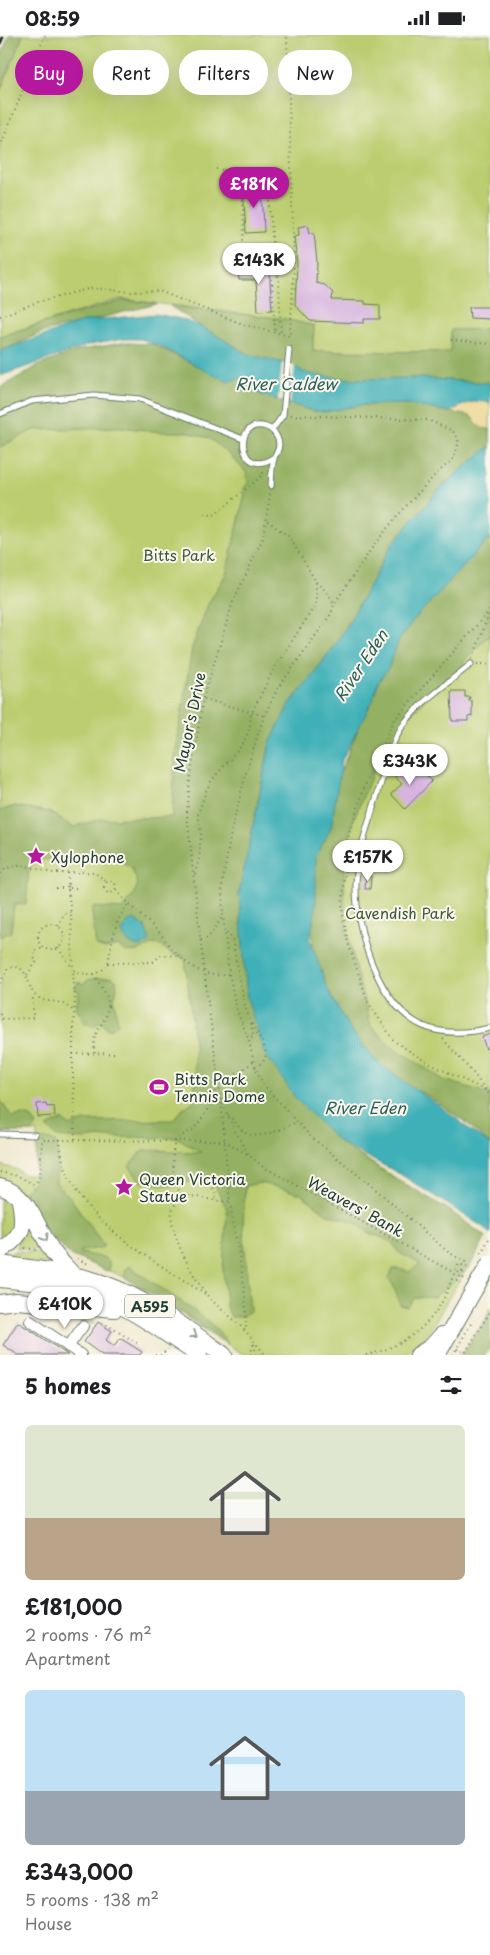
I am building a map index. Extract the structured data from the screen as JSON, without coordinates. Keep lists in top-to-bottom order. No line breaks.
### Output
{"streets":{"main road":["A595"],"path":["Mayor's Drive","Weavers' Bank"]},"crossings":[["Mayor's Drive","Weavers' Bank"]],"water":["River Caldew","River Eden"],"parks":["Bitts Park","Cavendish Park"],"places":{"place":["Xylophone","Queen Victoria Statue"],"sports":["Bitts Park Tennis Dome"]},"page":{"status":"08:59","chip":["Buy","Rent","Filters","New"],"price":["£181K","£143K","£343K","£157K","£410K"],"heading":"5 homes","list":[{"name":"£181,000","note":"2 rooms · 76 m² · Apartment"},{"name":"£343,000","note":"5 rooms · 138 m² · House"}]}}
